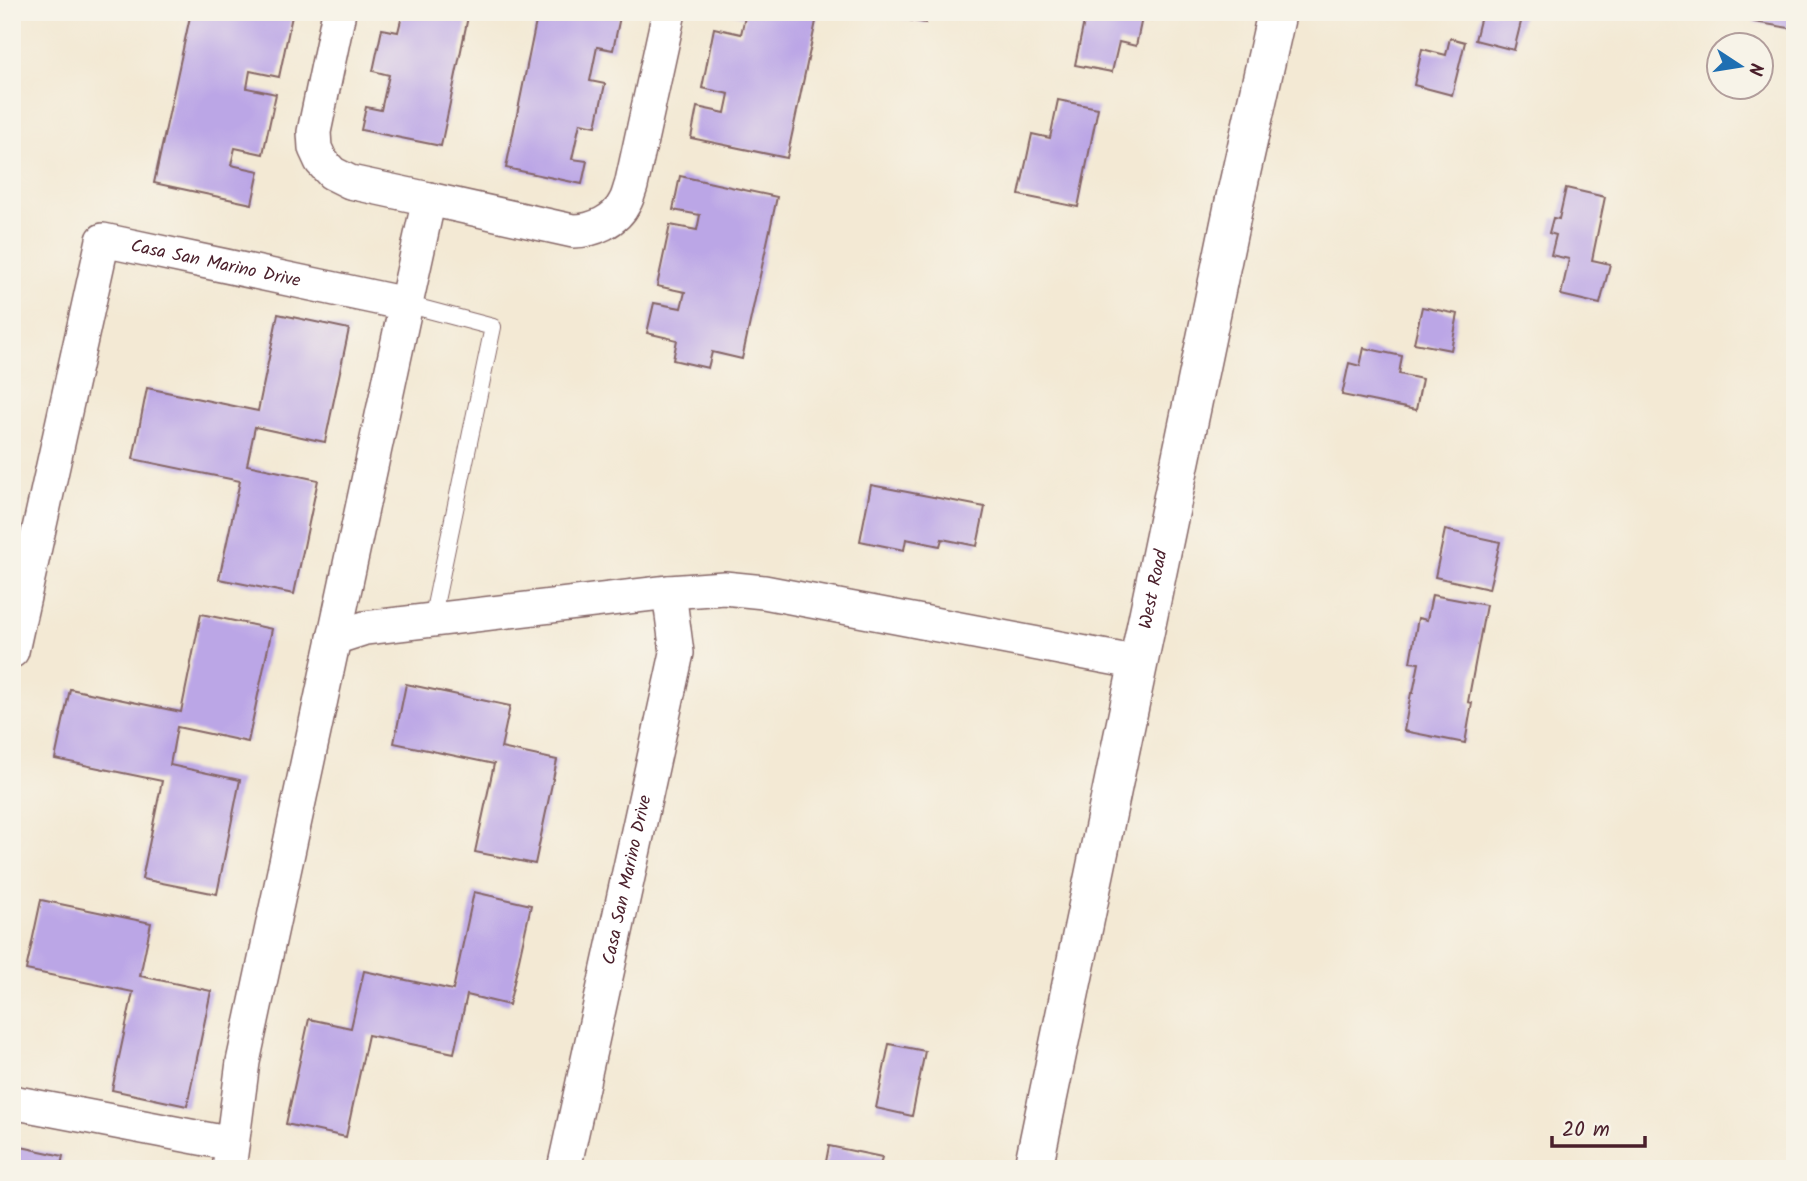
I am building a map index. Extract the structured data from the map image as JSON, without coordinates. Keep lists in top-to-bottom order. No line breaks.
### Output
{"streets":{"street":["Casa San Marino Drive","West Road"]},"scale_bar":"20 m","north":"right"}
